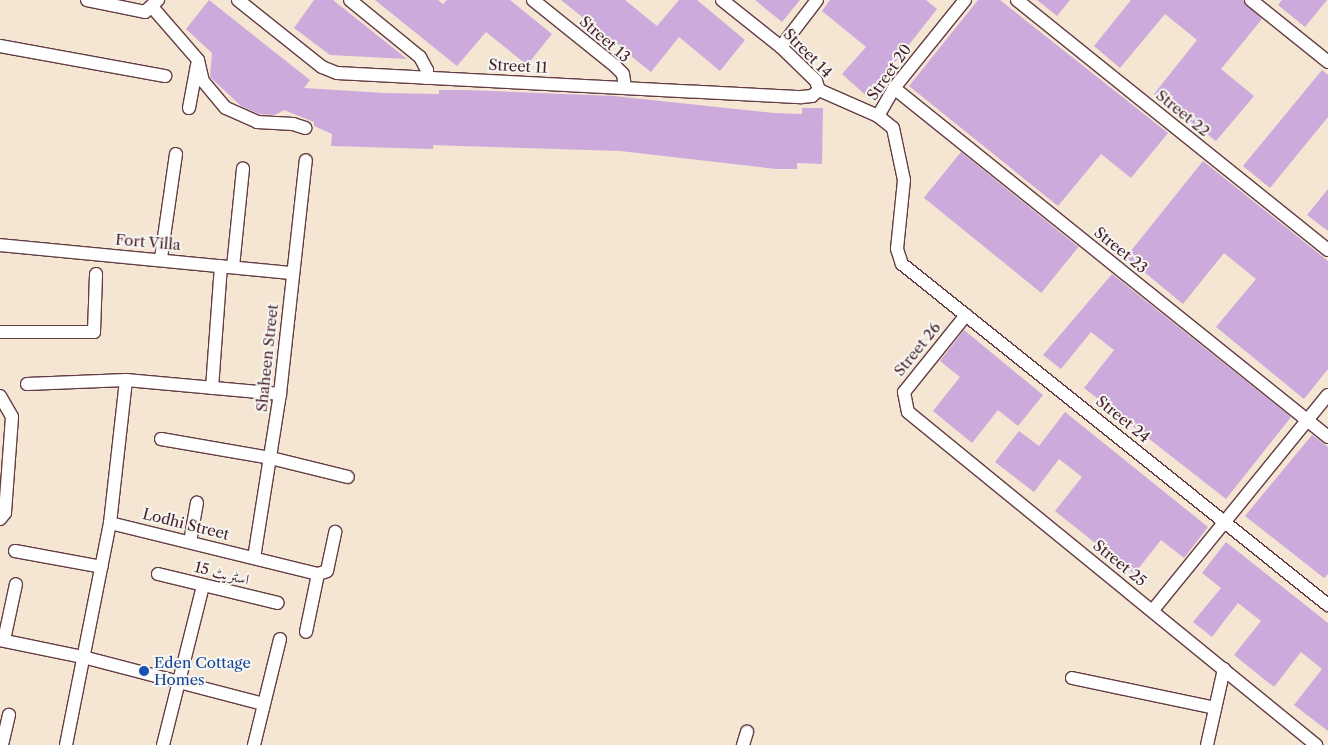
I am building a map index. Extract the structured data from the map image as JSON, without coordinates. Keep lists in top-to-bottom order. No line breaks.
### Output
{"streets":{"street":["Street 13","Street 14","Street 11","Street 20","Street 22","Fort Villa","Street 23","Street 26","Shaheen Street","Street 24","Lodhi Street","Street 25","اسٹریٹ 15"]},"crossings":[["Street 13","Street 11"],["Street 14","Street 11"],["Street 14","Street 20"],["Street 20","Street 23"],["Street 20","Street 24"],["Fort Villa","Shaheen Street"],["Street 26","Street 24"],["Street 26","Street 25"],["Shaheen Street","Lodhi Street"]],"places":["Eden Cottage Homes"]}
